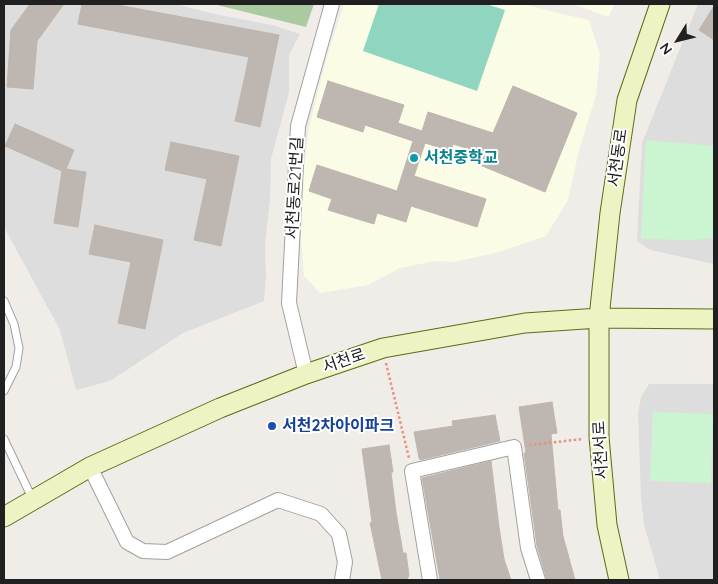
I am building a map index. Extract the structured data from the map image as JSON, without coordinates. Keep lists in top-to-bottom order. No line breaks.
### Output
{"streets":{"street":["서천동로","서천동로21번길","서천로","서천서로"]},"crossings":[["서천동로","서천로"],["서천동로","서천서로"],["서천동로21번길","서천로"],["서천로","서천서로"]],"places":["서천중학교","서천2차아이파크"],"north":"bottom left"}
